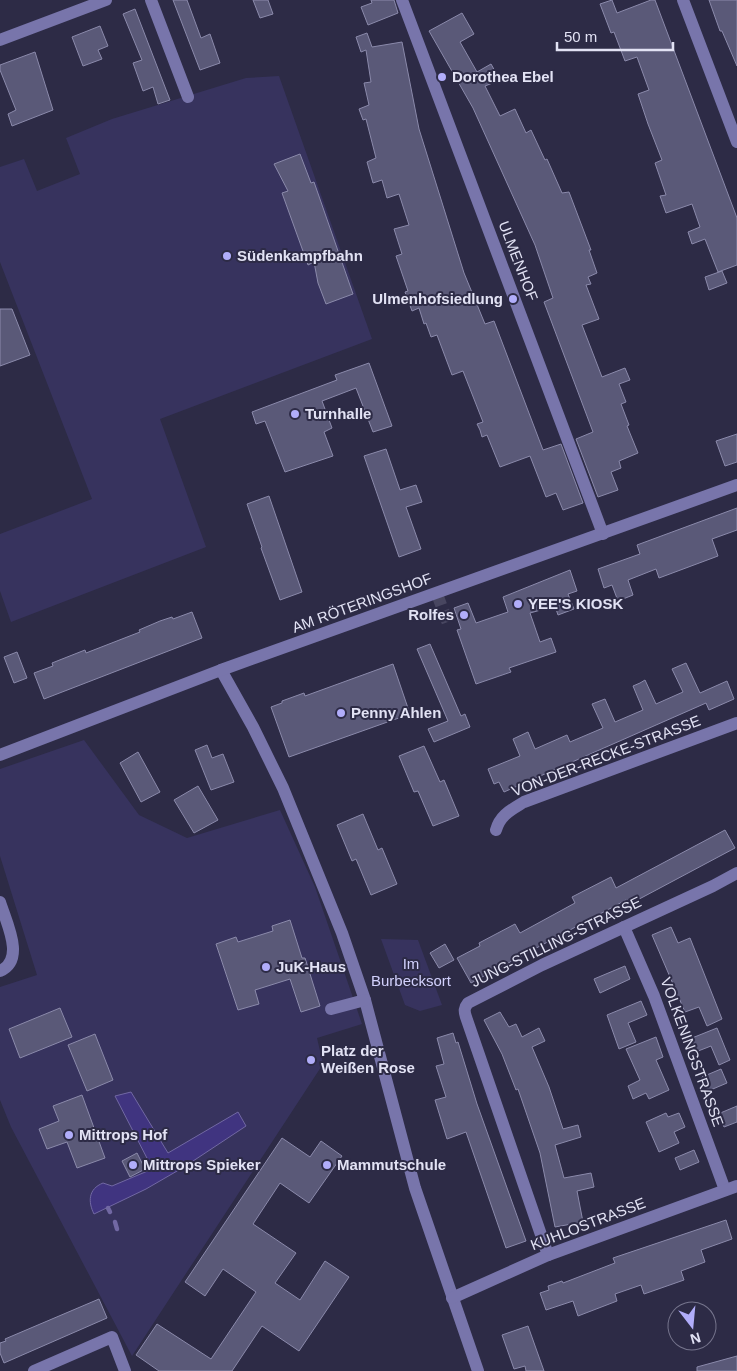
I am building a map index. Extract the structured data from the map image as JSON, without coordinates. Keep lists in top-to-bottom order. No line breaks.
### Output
{"streets":{"street":["ULMENHOF","AM RÖTERINGSHOF","VON-DER-RECKE-STRASSE","JUNG-STILLING-STRASSE","VOLKENINGSTRASSE","KUHLOSTRASSE"]},"crossings":[["ULMENHOF","AM RÖTERINGSHOF"],["JUNG-STILLING-STRASSE","VOLKENINGSTRASSE"],["JUNG-STILLING-STRASSE","KUHLOSTRASSE"],["VOLKENINGSTRASSE","KUHLOSTRASSE"]],"parks":["Im Burbecksort"],"places":["Dorothea Ebel","Südenkampfbahn","Ulmenhofsiedlung","Turnhalle","YEE'S KIOSK","Rolfes","Penny Ahlen","JuK-Haus","Platz der Weißen Rose","Mittrops Hof","Mittrops Spieker","Mammutschule"],"scale_bar":"50 m","north":"bottom"}
